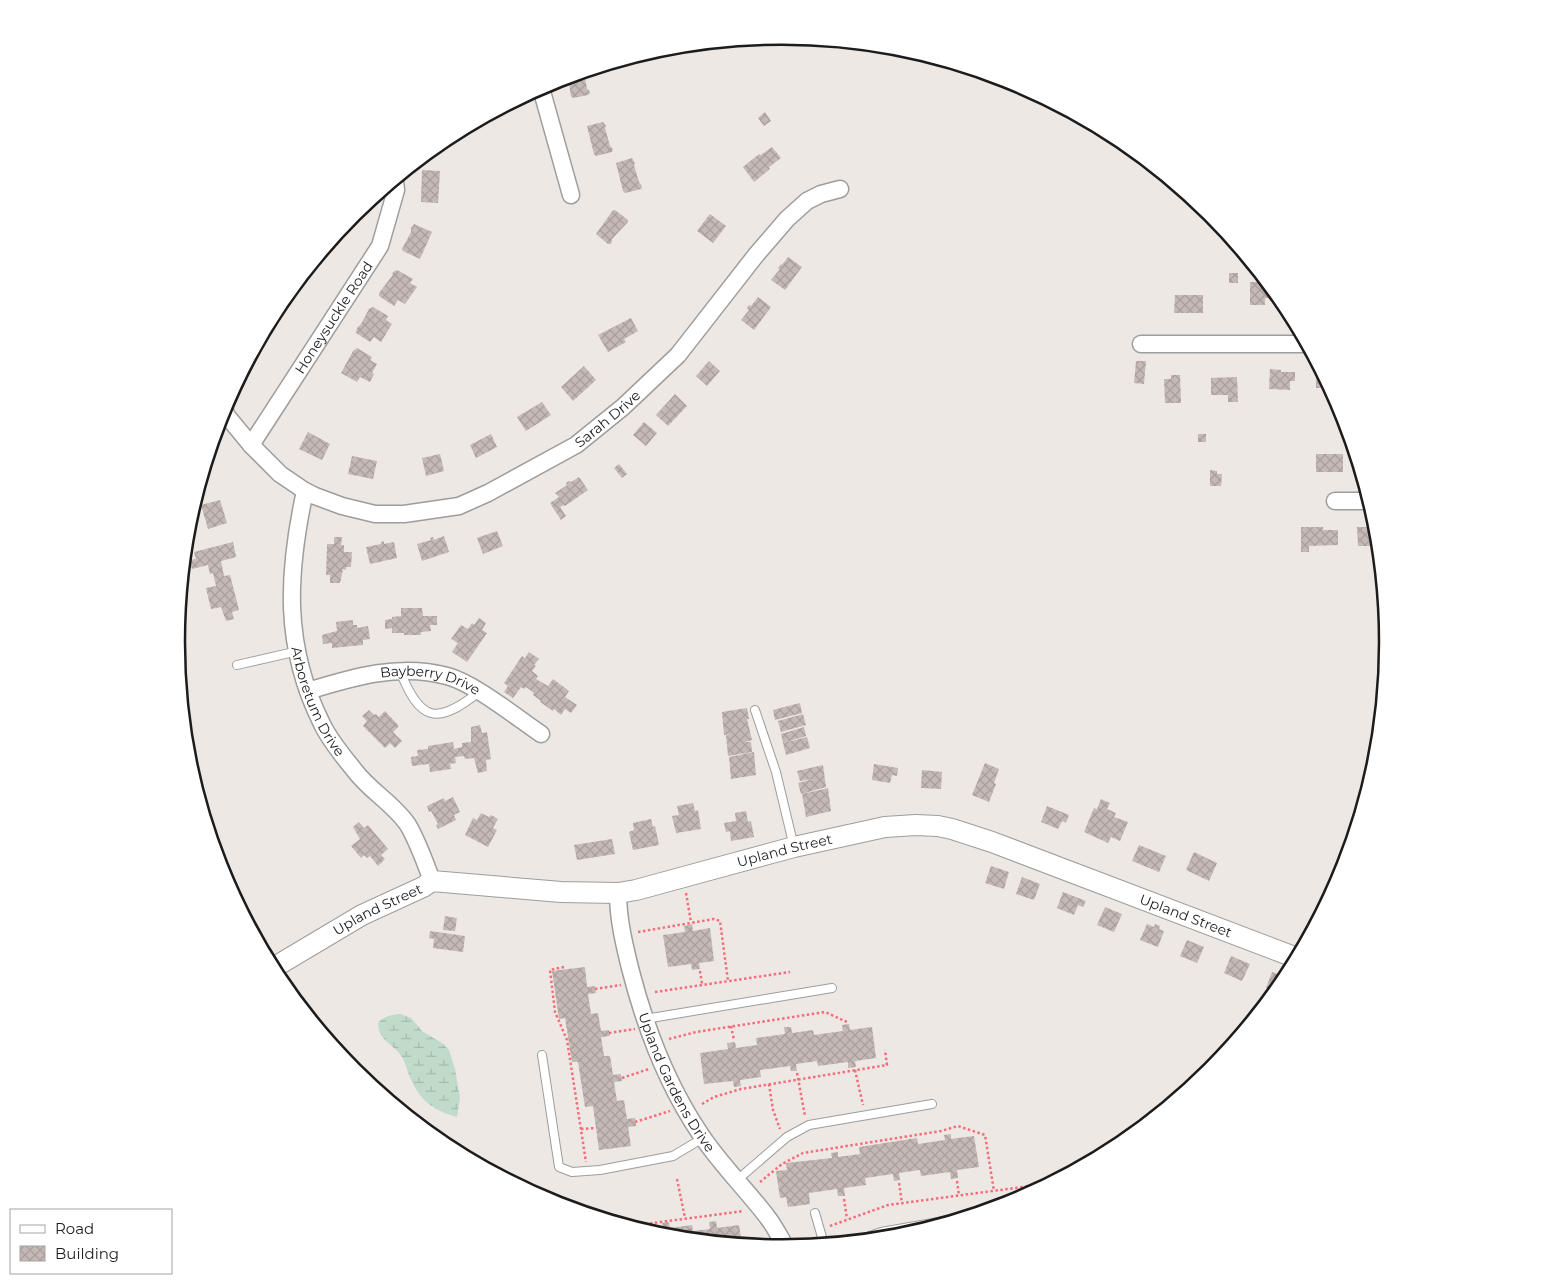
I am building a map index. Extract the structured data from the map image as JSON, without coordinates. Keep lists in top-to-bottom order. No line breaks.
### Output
{"streets":{"street":["Honeysuckle Road","Sarah Drive","Bayberry Drive","Arboretum Drive","Upland Street","Upland Gardens Drive"]},"crossings":[["Honeysuckle Road","Sarah Drive"],["Sarah Drive","Arboretum Drive"],["Bayberry Drive","Arboretum Drive"],["Arboretum Drive","Upland Street"],["Upland Street","Upland Gardens Drive"]],"legend":["Road","Building"]}
